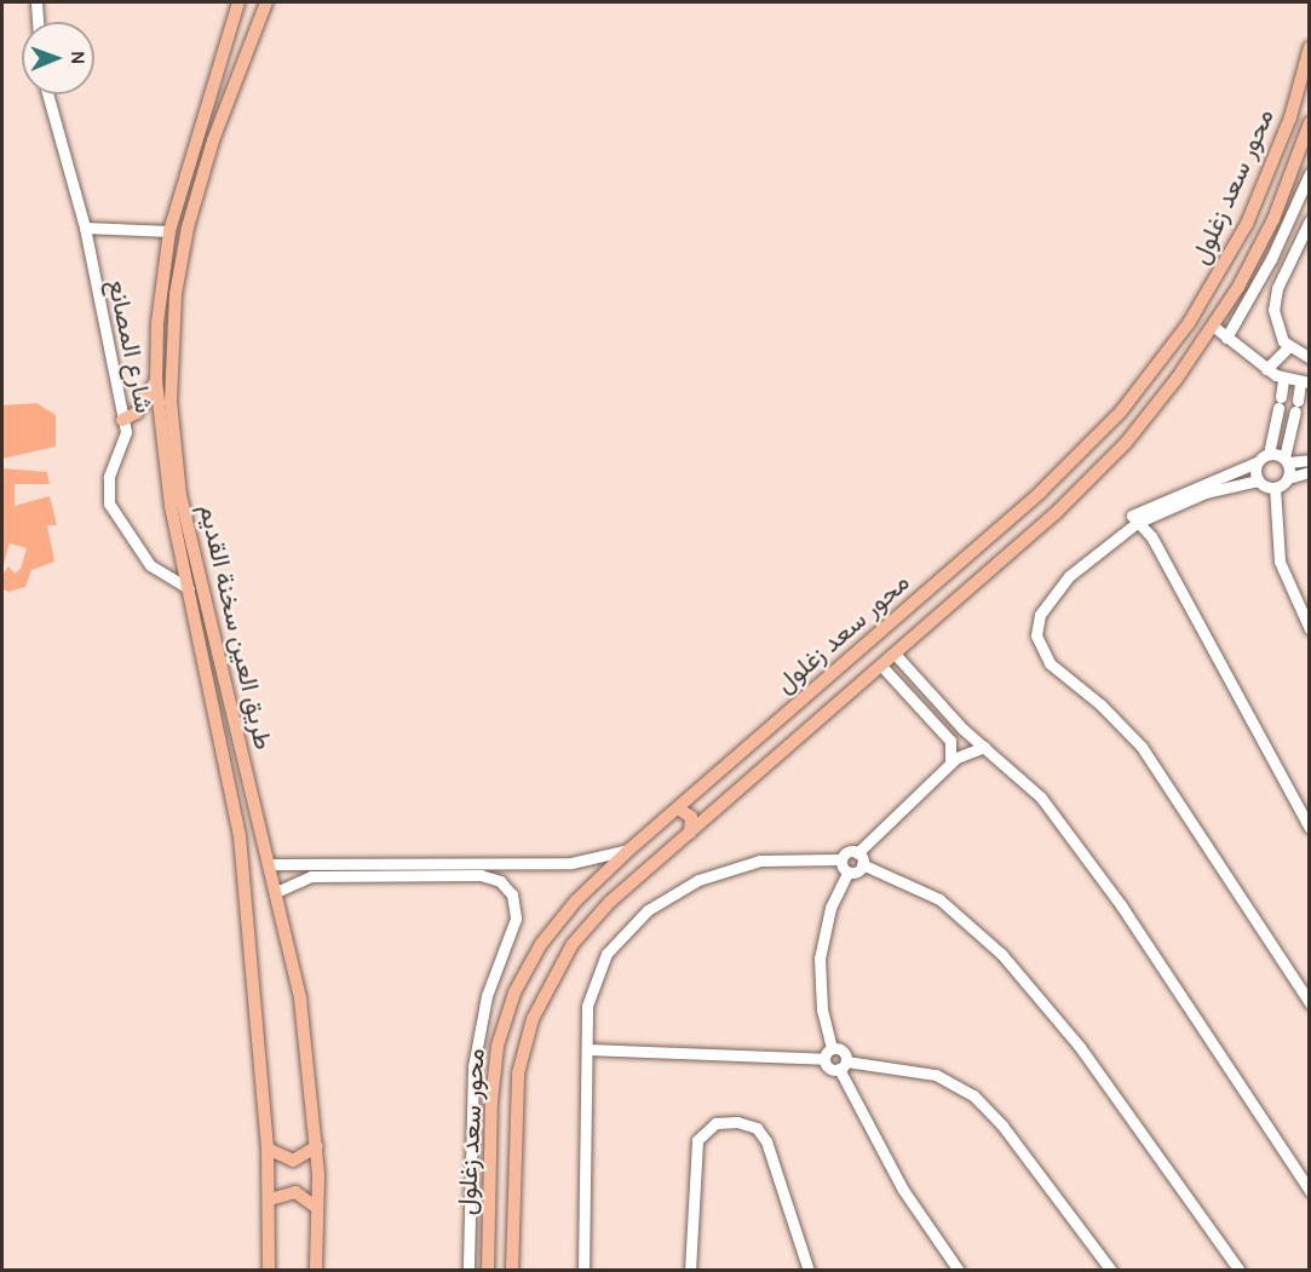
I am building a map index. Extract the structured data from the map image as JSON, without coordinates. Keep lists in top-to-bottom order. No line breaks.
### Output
{"streets":{"main road":["محور سعد زغلول","طريق العين سخنة القديم"],"street":["شارع المصانع"]},"crossings":[["شارع المصانع","طريق العين سخنة القديم"]],"north":"right"}
